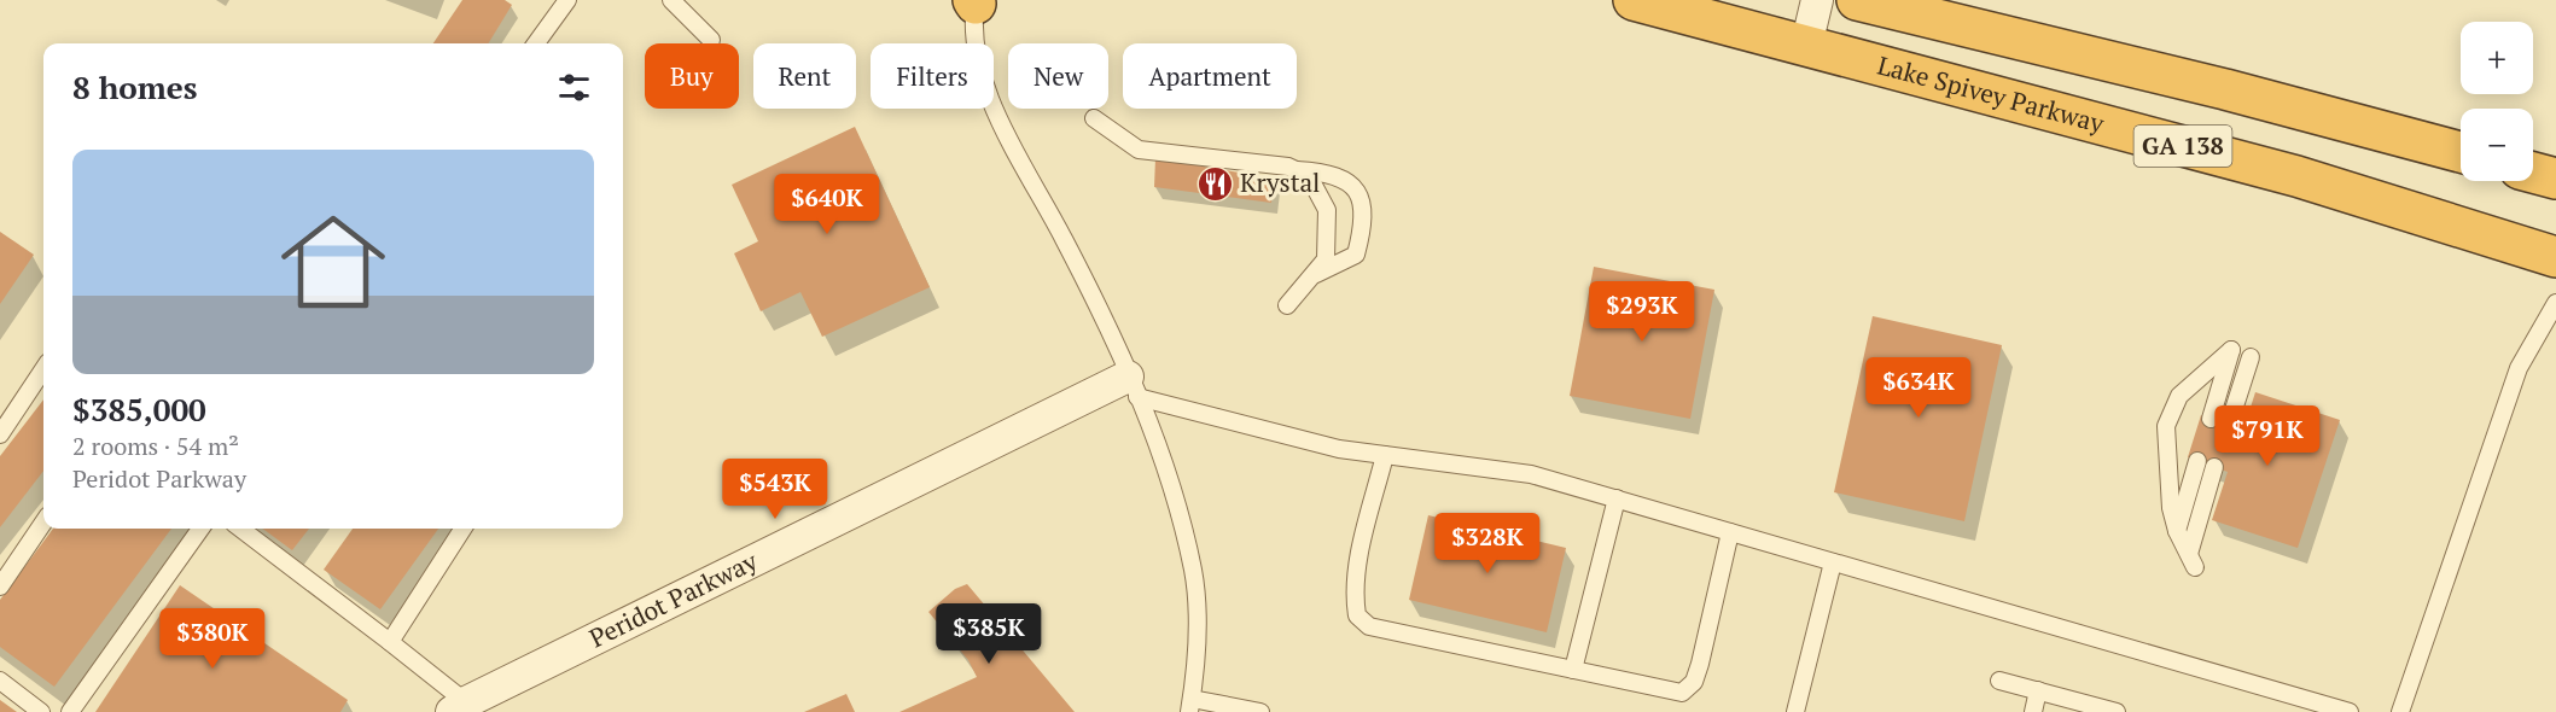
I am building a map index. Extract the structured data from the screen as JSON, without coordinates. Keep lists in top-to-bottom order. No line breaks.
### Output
{"streets":{"highway":["Lake Spivey Parkway","GA 138"],"street":["Peridot Parkway"]},"places":{"restaurant":["Krystal"]},"page":{"map_buttons":["+","−"],"chip":["Buy","Rent","Filters","New","Apartment"],"heading":"8 homes","list":[{"name":"$385,000","note":"2 rooms · 54 m² · Peridot Parkway"}],"price":["$640K","$293K","$634K","$791K","$543K","$328K","$385K","$380K"]}}
